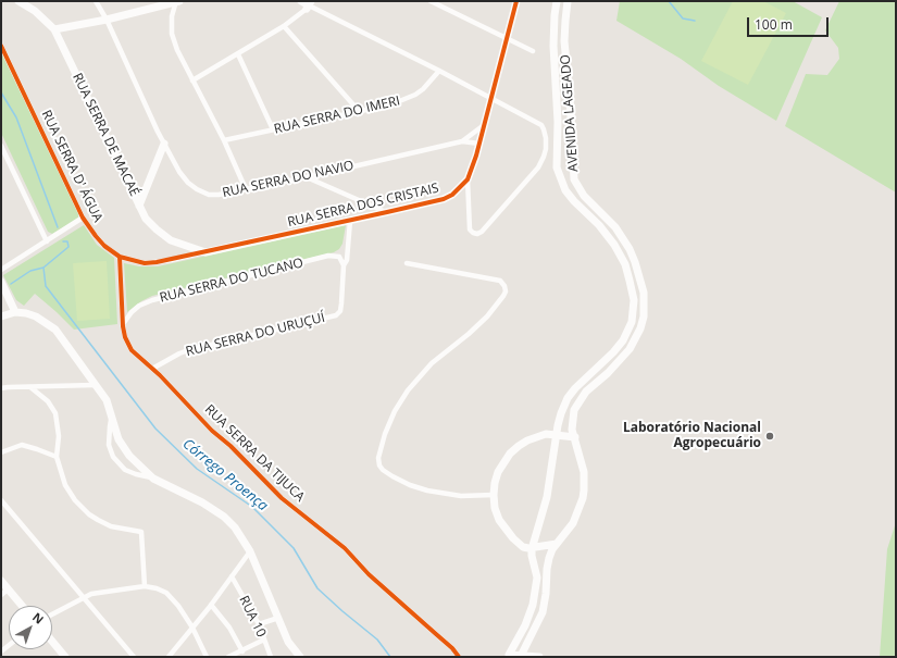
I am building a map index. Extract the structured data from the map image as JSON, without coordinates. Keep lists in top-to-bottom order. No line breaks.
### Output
{"streets":{"main road":["AVENIDA LAGEADO","RUA SERRA DE MACAÉ","RUA SERRA DOS CRISTAIS"],"street":["RUA SERRA DO IMERI","RUA SERRA D' ÁGUA","RUA SERRA DO NAVIO","RUA SERRA DO TUCANO","RUA SERRA DO URUÇUÍ","RUA SERRA DA TIJUCA","RUA 10"]},"crossings":[["RUA SERRA DE MACAÉ","RUA SERRA D' ÁGUA"],["RUA SERRA DE MACAÉ","RUA SERRA DOS CRISTAIS"],["RUA SERRA D' ÁGUA","RUA SERRA DOS CRISTAIS"],["RUA SERRA DO NAVIO","RUA SERRA DOS CRISTAIS"],["RUA SERRA DOS CRISTAIS","RUA SERRA DO URUÇUÍ"],["RUA SERRA DO TUCANO","RUA SERRA DO URUÇUÍ"],["RUA SERRA DO URUÇUÍ","RUA SERRA DA TIJUCA"]],"water":["Córrego Proença"],"places":["Laboratório Nacional Agropecuário"],"scale_bar":"100 m","north":"top right"}
